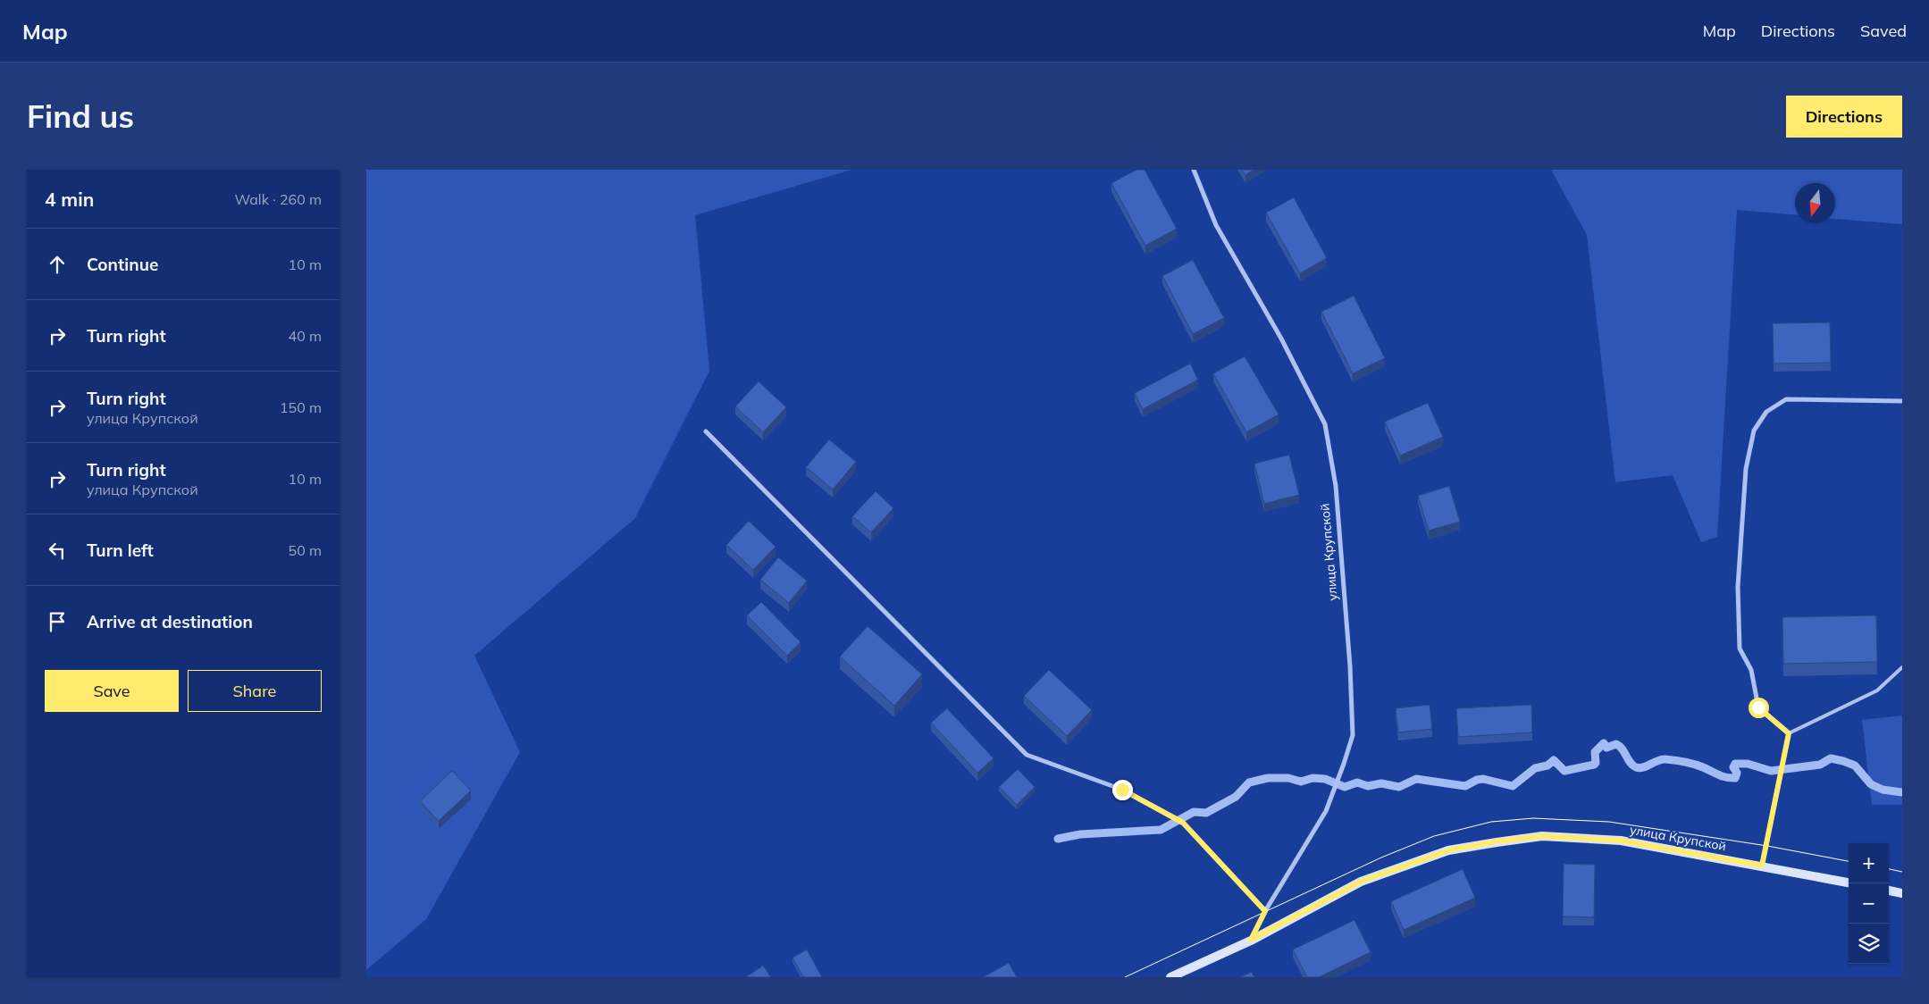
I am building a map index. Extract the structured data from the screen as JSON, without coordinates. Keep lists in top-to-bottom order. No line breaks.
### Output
{"streets":{"main road":["улица Крупской"]},"north":"bottom","page":{"header":"Map","nav":["Map","Directions","Saved"],"buttons":["Directions",["Save","Share"]],"title":"Find us","heading":["4 min","Walk · 260 m"],"list":[["Continue","10 m"],["Turn right","40 m"],["Turn right","улица Крупской","150 m"],["Turn right","улица Крупской","10 m"],["Turn left","50 m"],"Arrive at destination"],"map_buttons":["+","−"]}}
